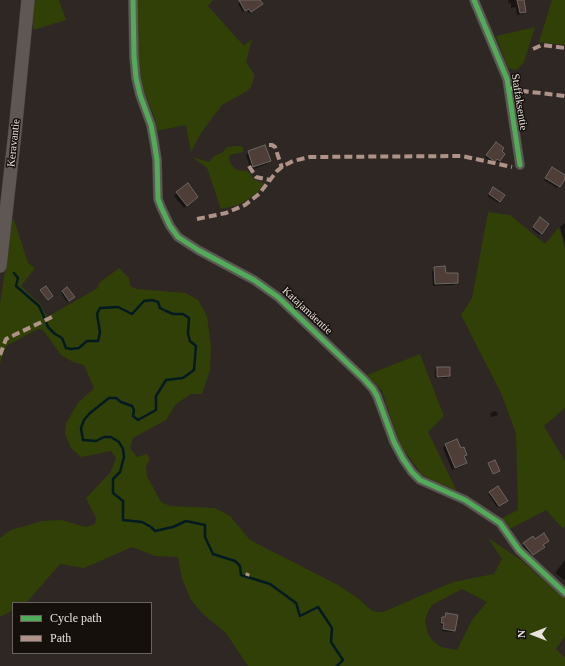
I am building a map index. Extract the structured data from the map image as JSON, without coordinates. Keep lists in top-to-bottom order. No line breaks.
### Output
{"streets":{"main road":["Keravantie"],"street":["Staffaksentie","Katajamäentie"]},"legend":["Cycle path","Path"],"north":"left"}
